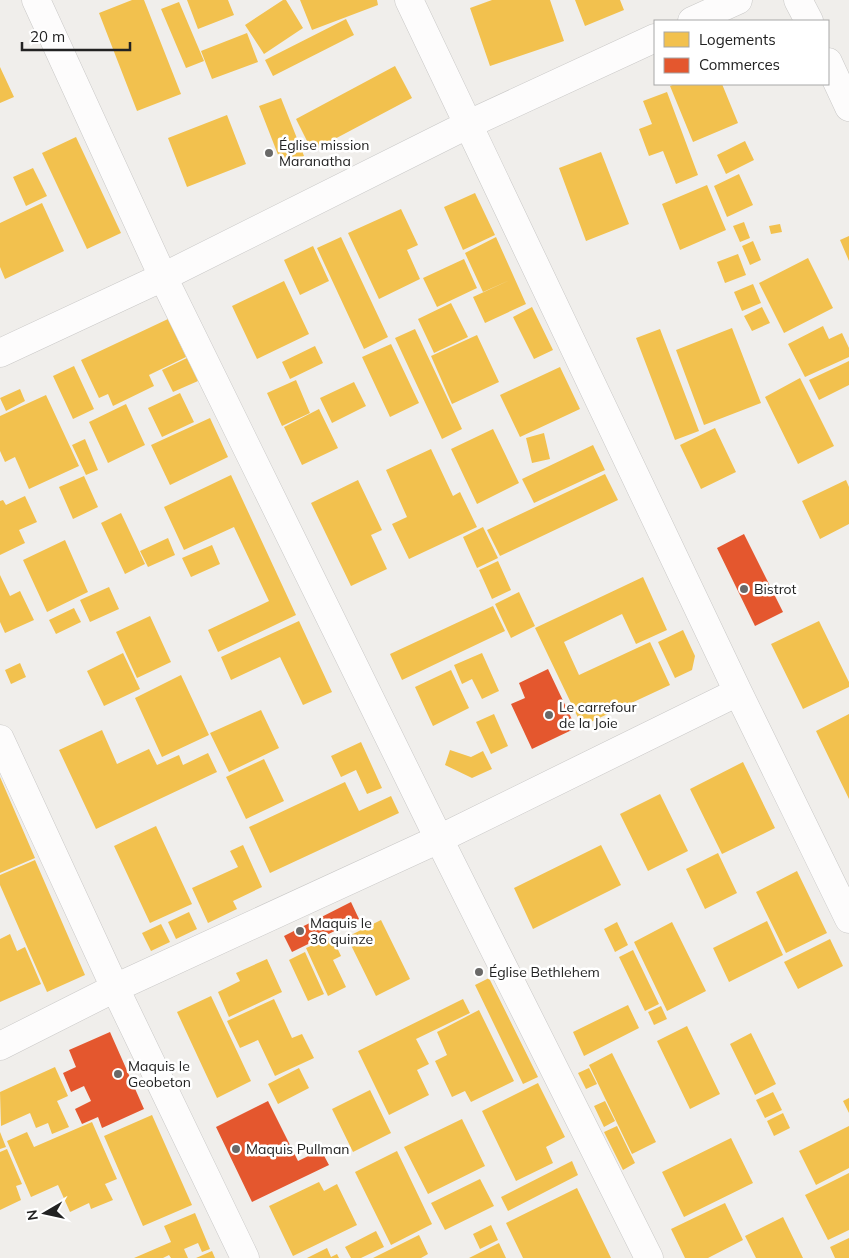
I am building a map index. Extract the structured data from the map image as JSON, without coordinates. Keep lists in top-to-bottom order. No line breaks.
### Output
{"places":["Église mission Maranatha","Bistrot","Le carrefour de la Joie","Maquis le 36 quinze","Église Bethlehem","Maquis le Geobeton","Maquis Pullman"],"legend":["Logements","Commerces"],"scale_bar":"20 m","north":"left"}
